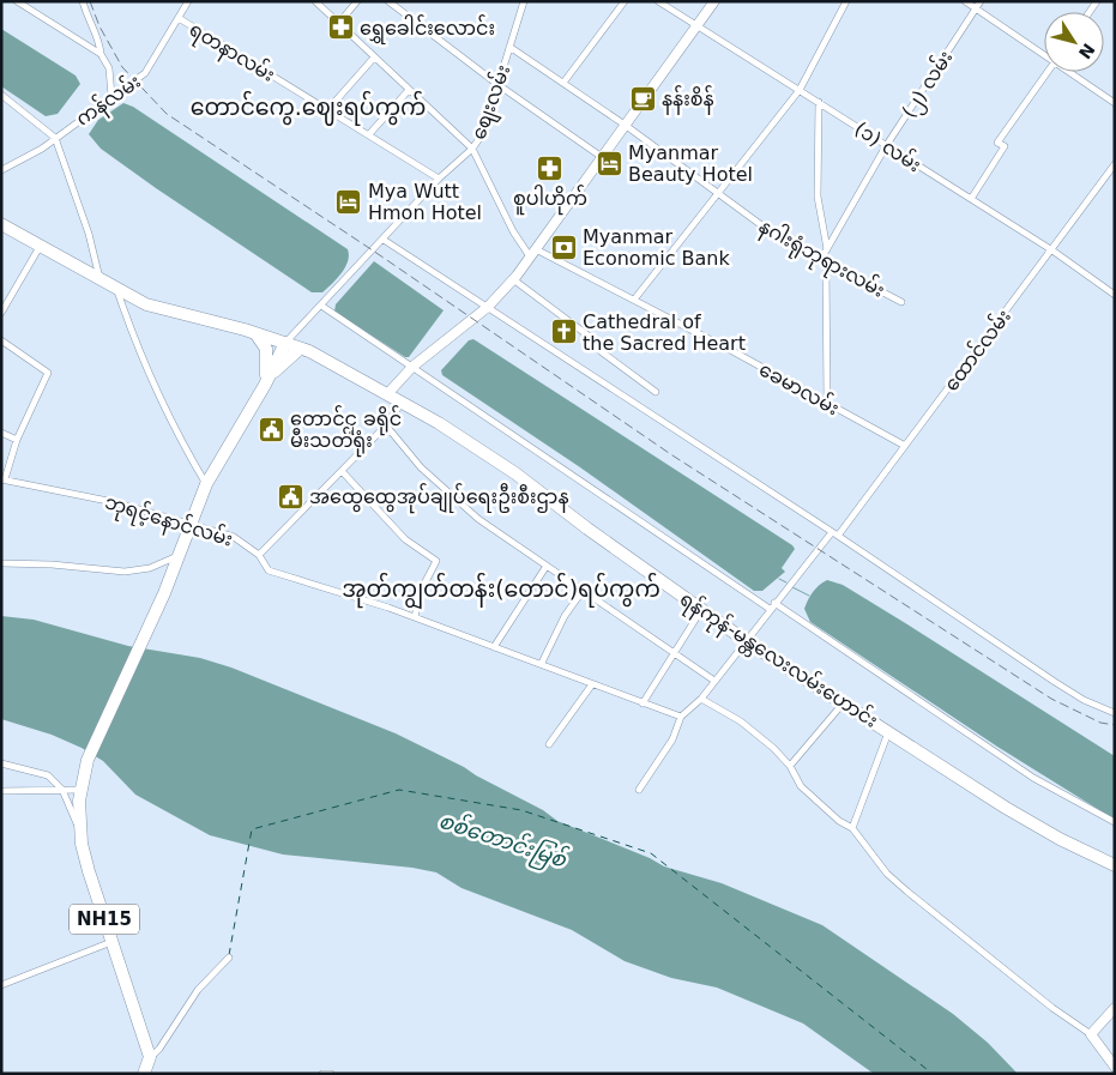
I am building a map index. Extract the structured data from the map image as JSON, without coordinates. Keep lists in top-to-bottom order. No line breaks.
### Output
{"streets":{"highway":["ရန်ကုန်-မန္တလေးလမ်းဟောင်း","NH15"],"street":["ရတနာလမ်း","(၂) လမ်း","ကန်လမ်း","စျေးလမ်း","(၁) လမ်း","နဂါးရုံဘုရားလမ်း","ထောင်လမ်း","ခေမာလမ်း","ဘုရင့်နောင်လမ်း"]},"crossings":[["ရတနာလမ်း","ကန်လမ်း"],["ရတနာလမ်း","စျေးလမ်း"],["(၂) လမ်း","(၁) လမ်း"],["(၂) လမ်း","နဂါးရုံဘုရားလမ်း"],["စျေးလမ်း","နဂါးရုံဘုရားလမ်း"],["စျေးလမ်း","ရန်ကုန်-မန္တလေးလမ်းဟောင်း"],["စျေးလမ်း","NH15"],["(၁) လမ်း","ထောင်လမ်း"],["ထောင်လမ်း","ခေမာလမ်း"],["ထောင်လမ်း","ဘုရင့်နောင်လမ်း"],["ထောင်လမ်း","ရန်ကုန်-မန္တလေးလမ်းဟောင်း"],["ဘုရင့်နောင်လမ်း","NH15"],["ရန်ကုန်-မန္တလေးလမ်းဟောင်း","NH15"]],"districts":["တောင်ကွေ.ဈေးရပ်ကွက်","အုတ်ကျွတ်တန်း(တောင်)ရပ်ကွက်"],"water":["စစ်တောင်းမြစ်"],"places":{"pharmacy":["ရွှေခေါင်းလောင်း","စူပါဟိုက်"],"cafe":["နန်းစိန်"],"hotel":["Myanmar Beauty Hotel","Mya Wutt Hmon Hotel"],"bank":["Myanmar Economic Bank"],"church":["Cathedral of the Sacred Heart"],"public building":["တောင်ငူ ခရိုင် မီးသတ်ရုံး","အထွေထွေအုပ်ချုပ်ရေးဦးစီးဌာန"]},"north":"bottom right"}
